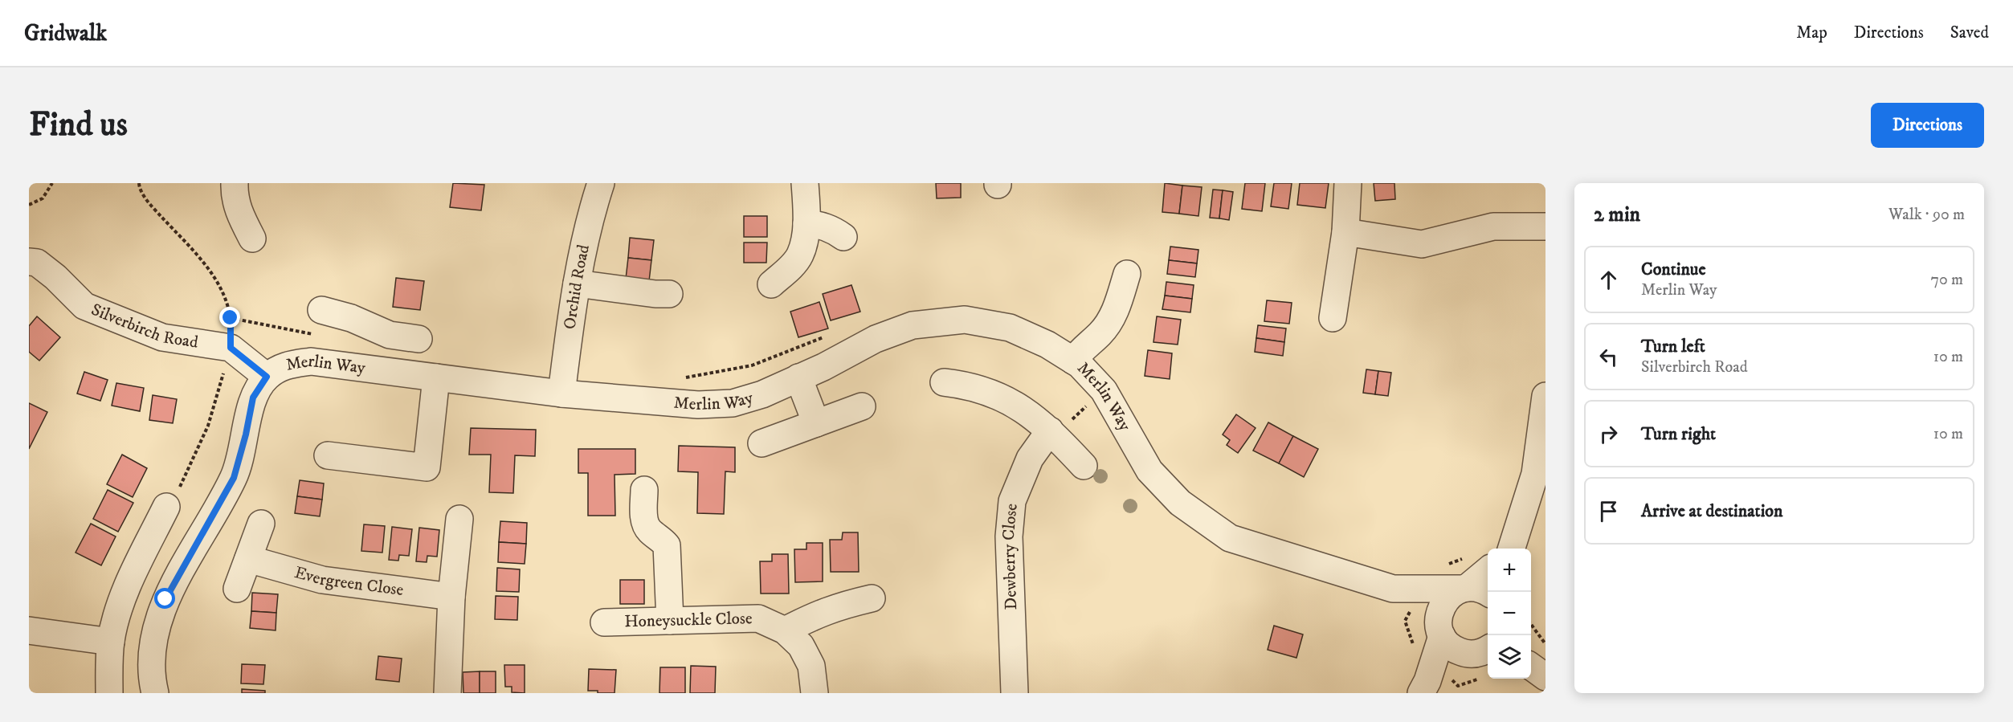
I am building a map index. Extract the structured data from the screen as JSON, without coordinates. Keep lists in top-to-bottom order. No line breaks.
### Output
{"streets":{"street":["Orchid Road","Silverbirch Road","Merlin Way","Dewberry Close","Evergreen Close","Honeysuckle Close"]},"crossings":[["Orchid Road","Merlin Way"],["Silverbirch Road","Merlin Way"]],"page":{"header":"Gridwalk","nav":["Map","Directions","Saved"],"buttons":"Directions","title":"Find us","heading":["2 min","Walk · 90 m"],"list":[["Continue","Merlin Way","70 m"],["Turn left","Silverbirch Road","10 m"],["Turn right","10 m"],"Arrive at destination"],"map_buttons":["+","−"]}}
